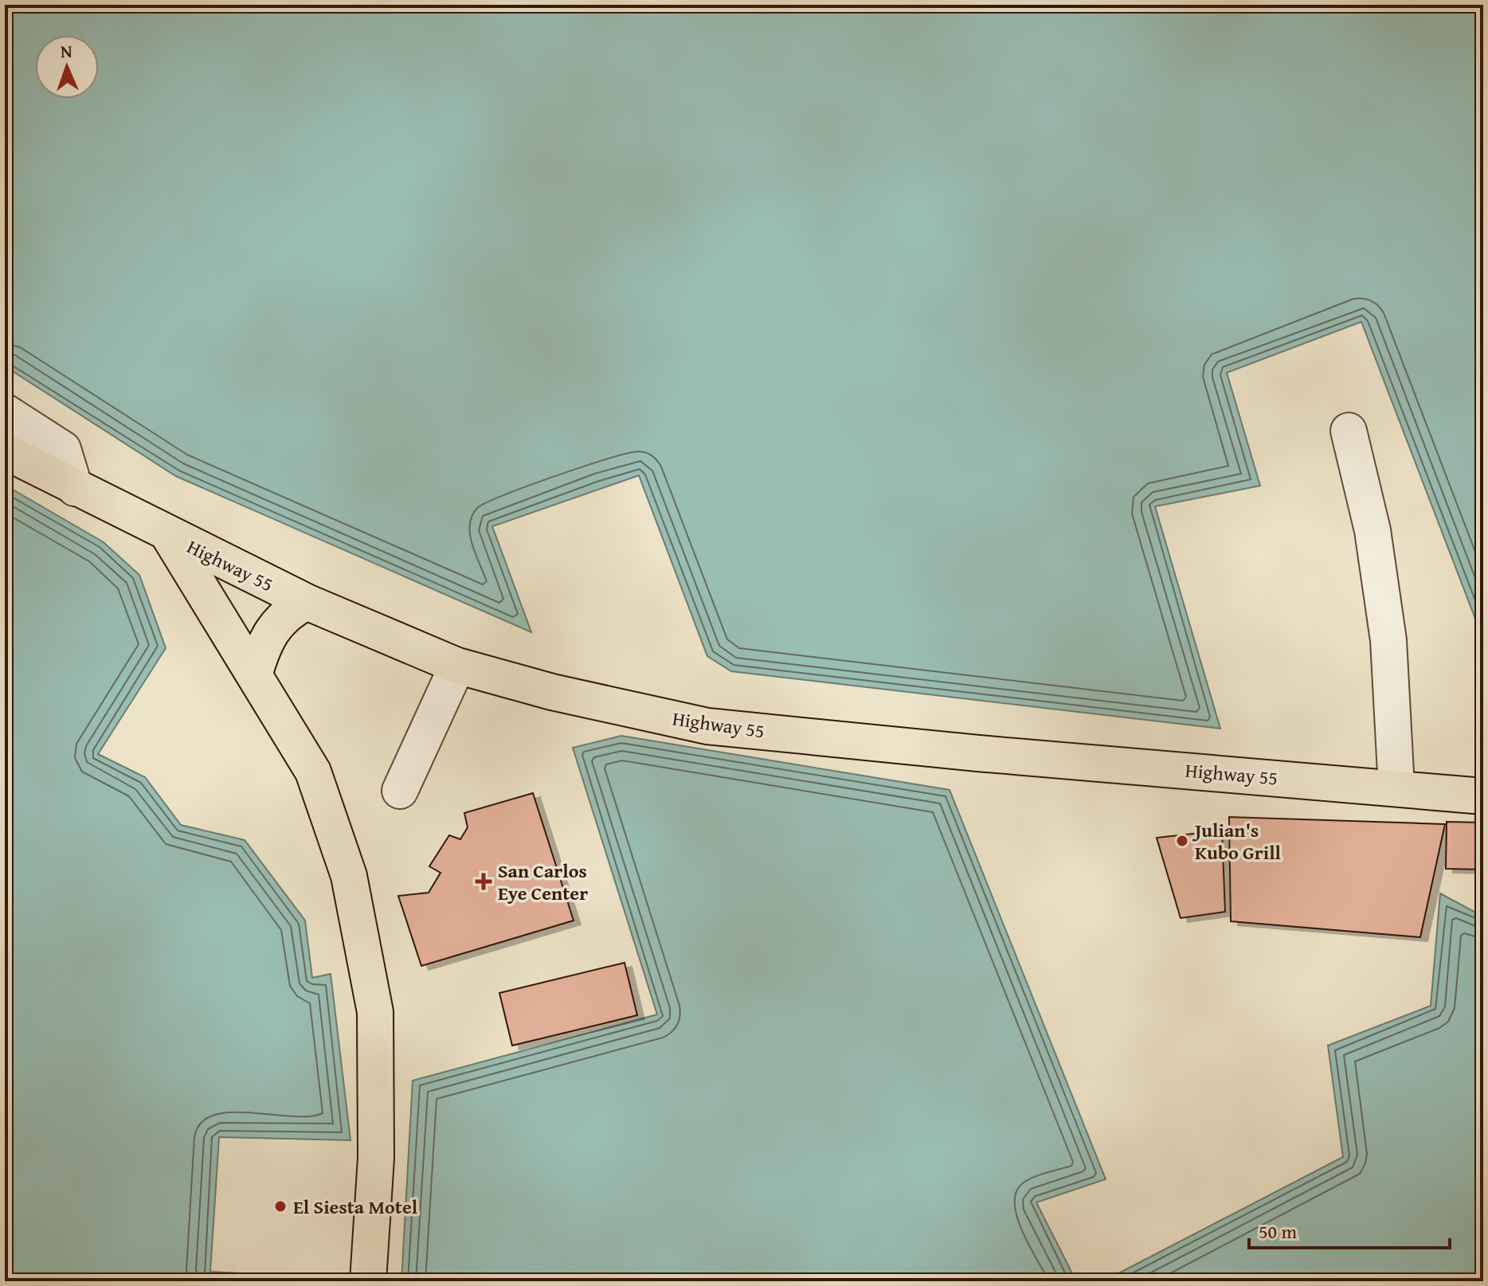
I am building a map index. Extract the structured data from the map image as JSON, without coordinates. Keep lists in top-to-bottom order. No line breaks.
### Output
{"streets":{"main road":["Highway 55"]},"places":{"other":["Julian's Kubo Grill","El Siesta Motel"],"health":["San Carlos Eye Center"]},"scale_bar":"50 m","north":"top"}
